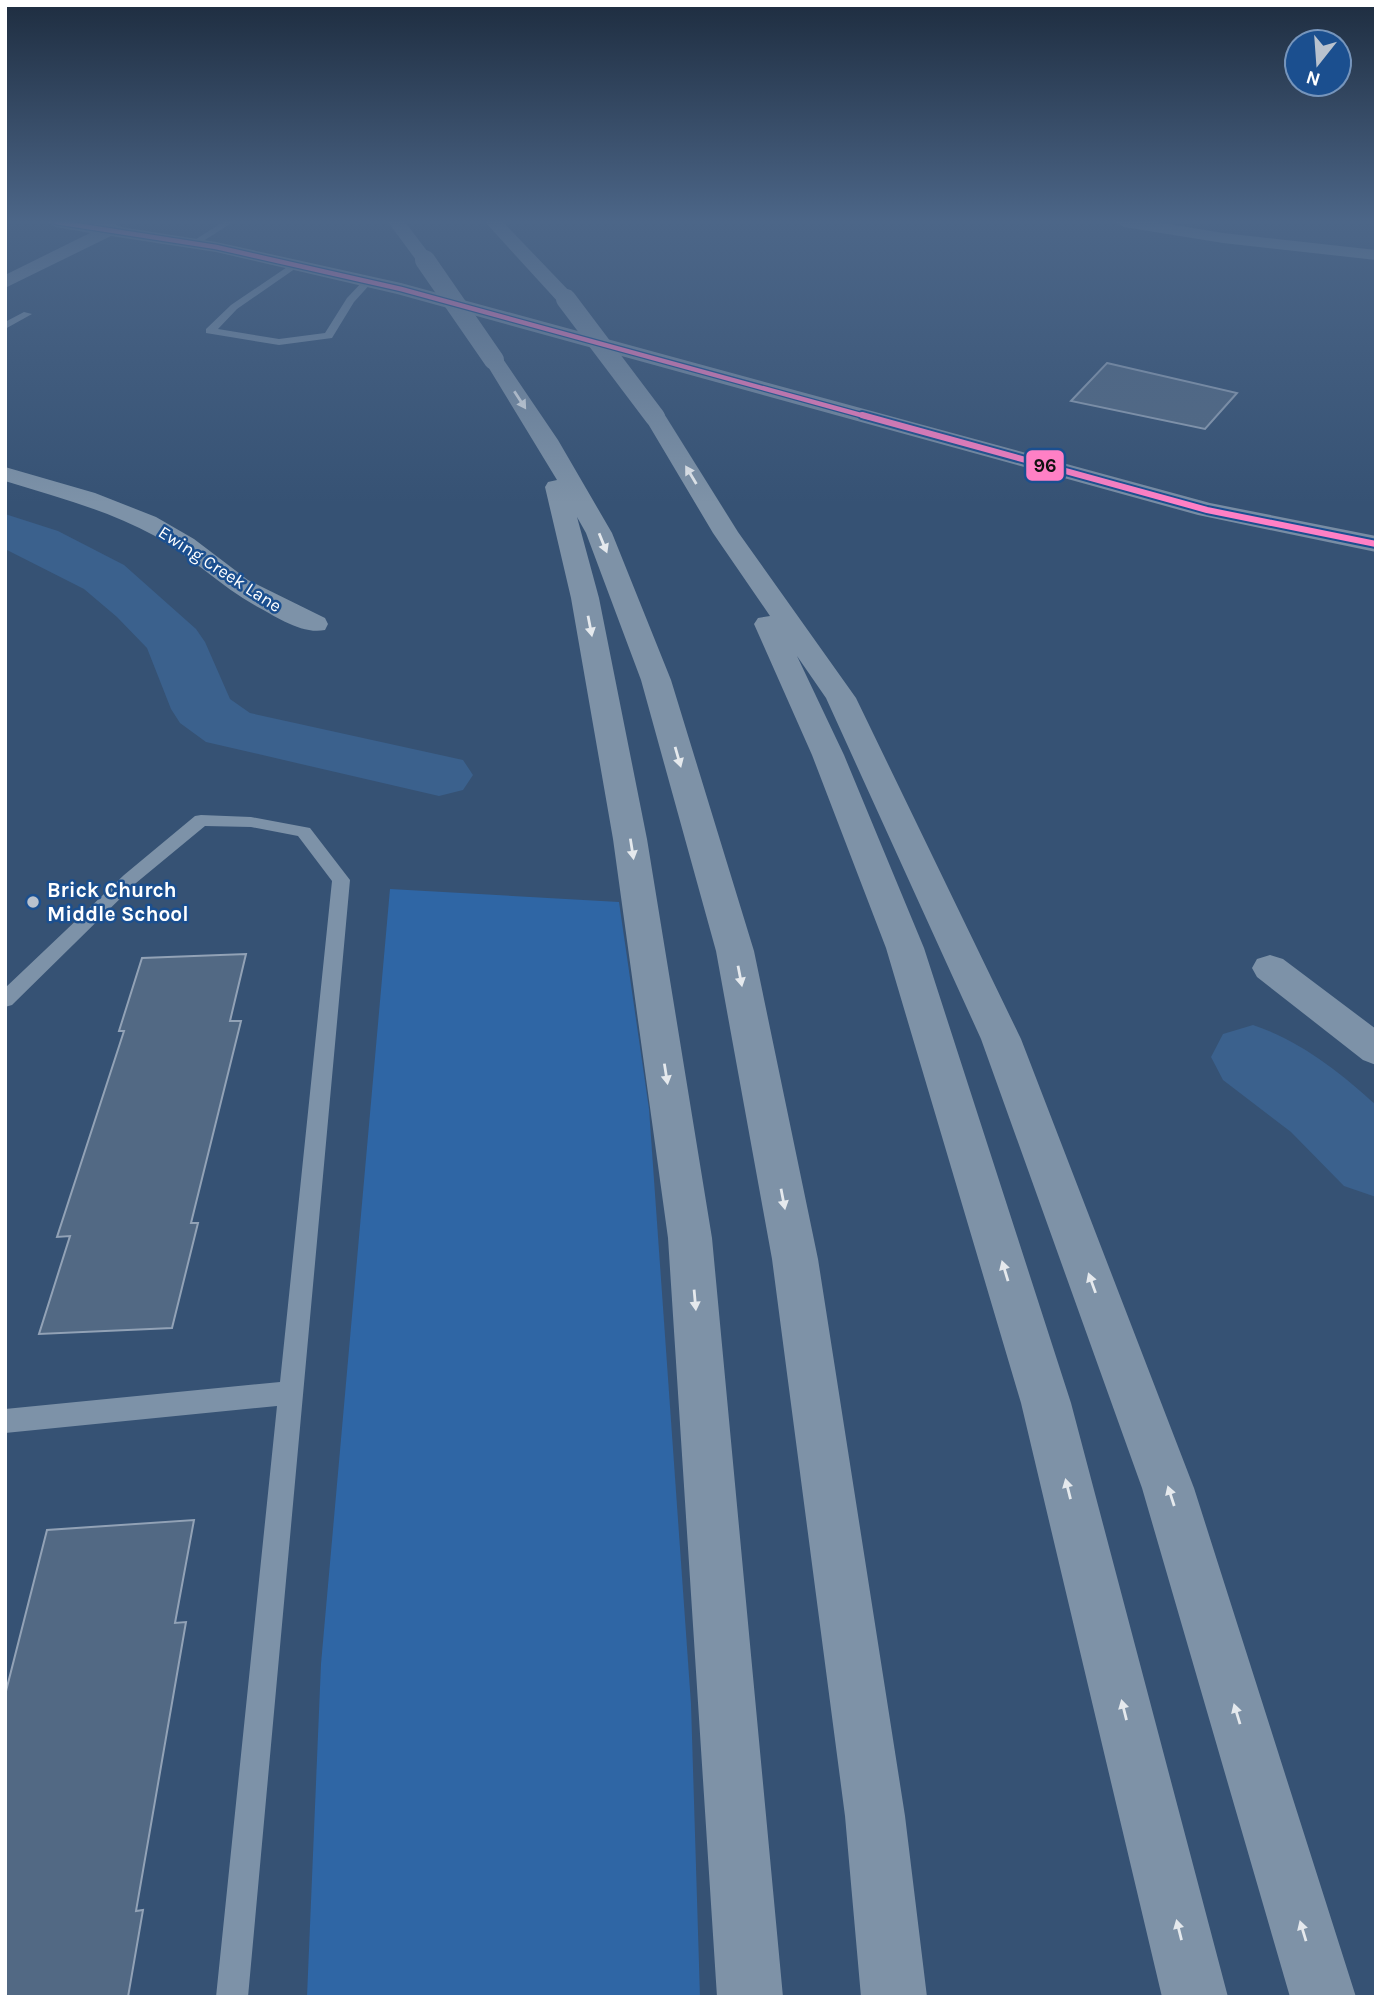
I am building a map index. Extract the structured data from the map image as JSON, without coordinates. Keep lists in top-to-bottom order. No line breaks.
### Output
{"streets":{"street":["Ewing Creek Lane"]},"places":["Brick Church Middle School"],"lines":["transit line 96"],"north":"bottom"}
